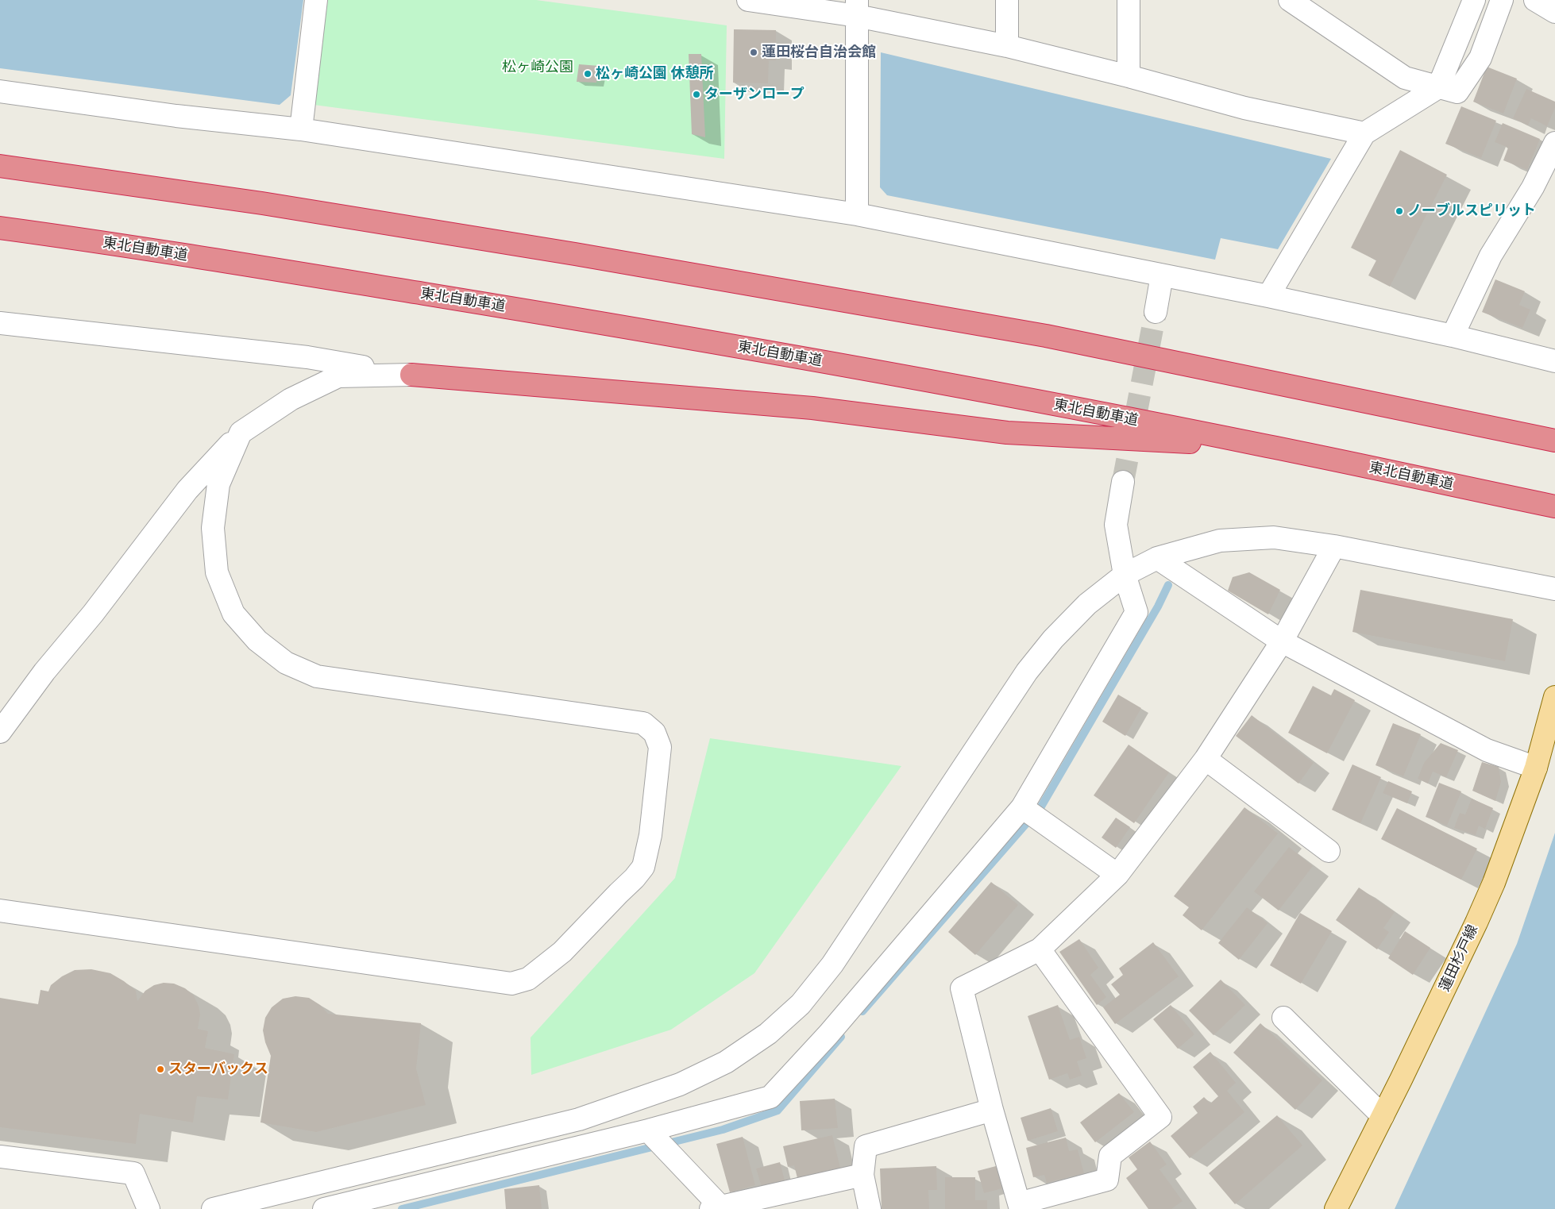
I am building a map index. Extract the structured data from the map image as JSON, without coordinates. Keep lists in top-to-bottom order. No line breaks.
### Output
{"streets":{"highway":["東北自動車道"],"main road":["蓮田杉戸線"]},"parks":["松ヶ崎公園"],"places":["蓮田桜台自治会館","松ヶ崎公園 休憩所","ターザンロープ","ノーブルスピリット","スターバックス"]}
